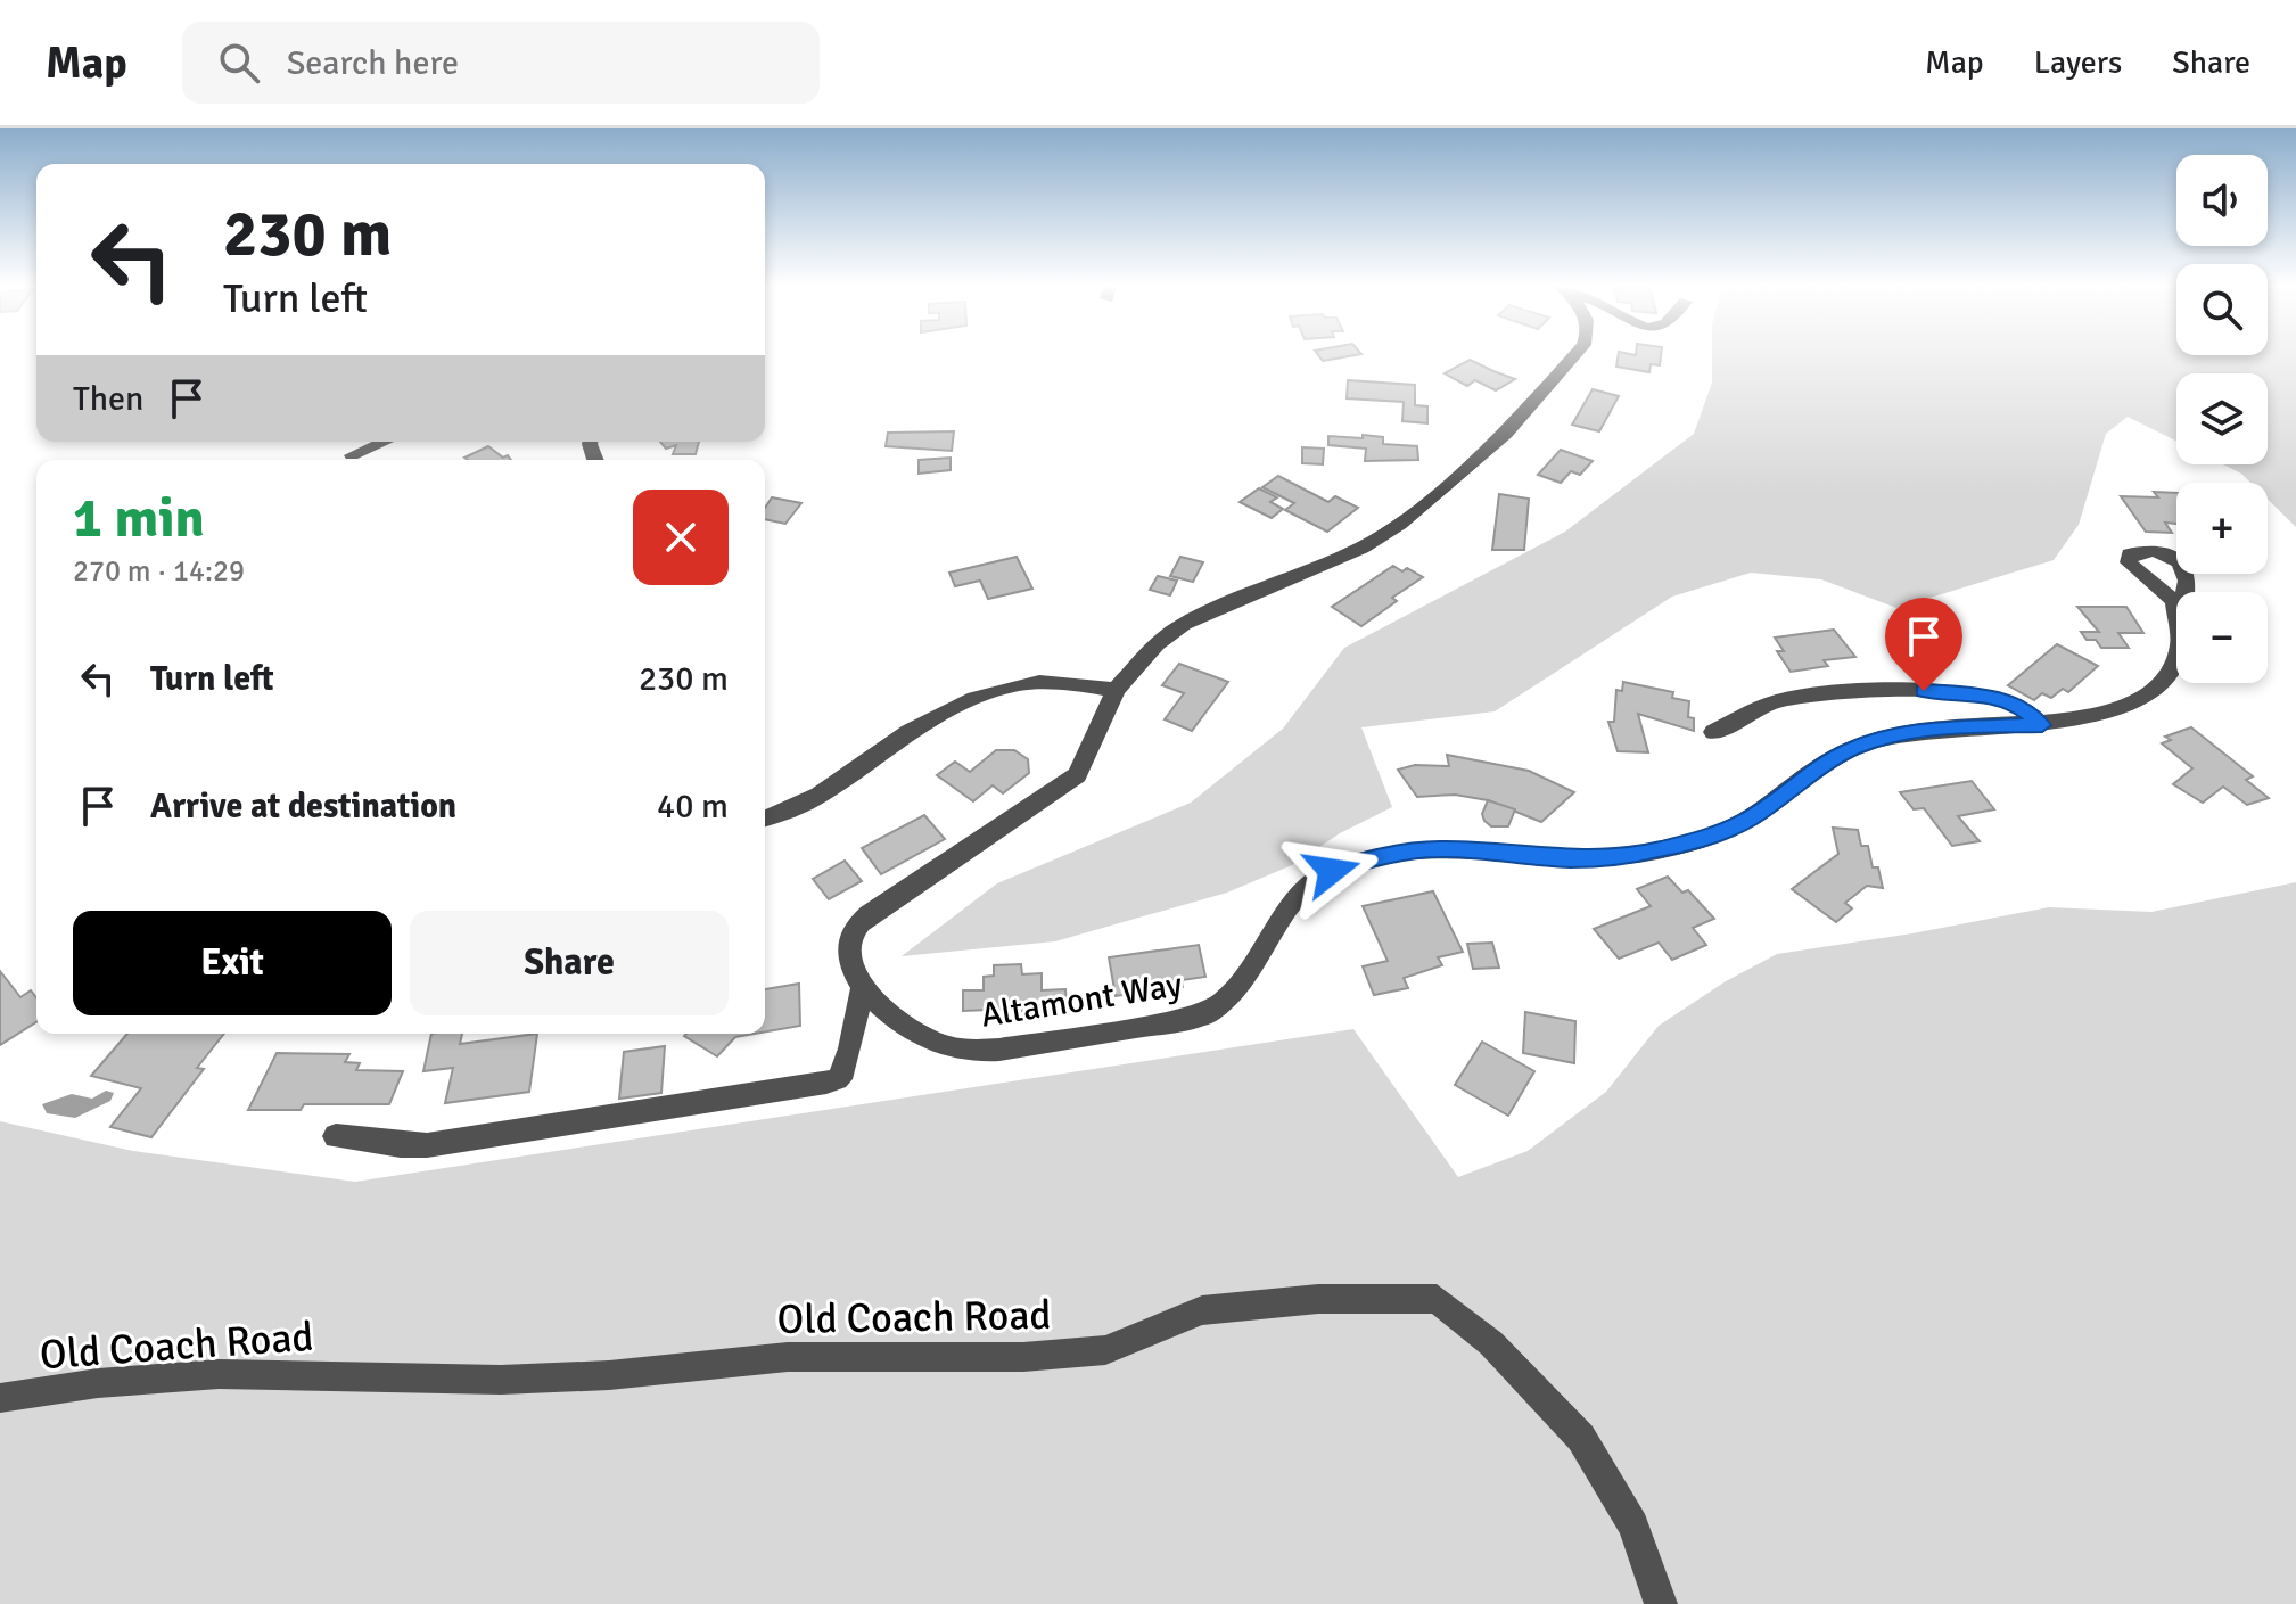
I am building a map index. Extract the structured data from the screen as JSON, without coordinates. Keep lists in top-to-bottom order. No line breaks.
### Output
{"streets":{"street":["Altamont Way","Old Coach Road"]},"page":{"header":"Map","search":"Search here","nav":["Map","Layers","Share"],"map_buttons":["+","−"],"turn":["230 m","Turn left"],"then":"Then","heading":["1 min","270 m · 14:29"],"list":[{"name":"Turn left","value":"230 m"},{"name":"Arrive at destination","value":"40 m"}],"buttons":["Exit","Share"]}}
